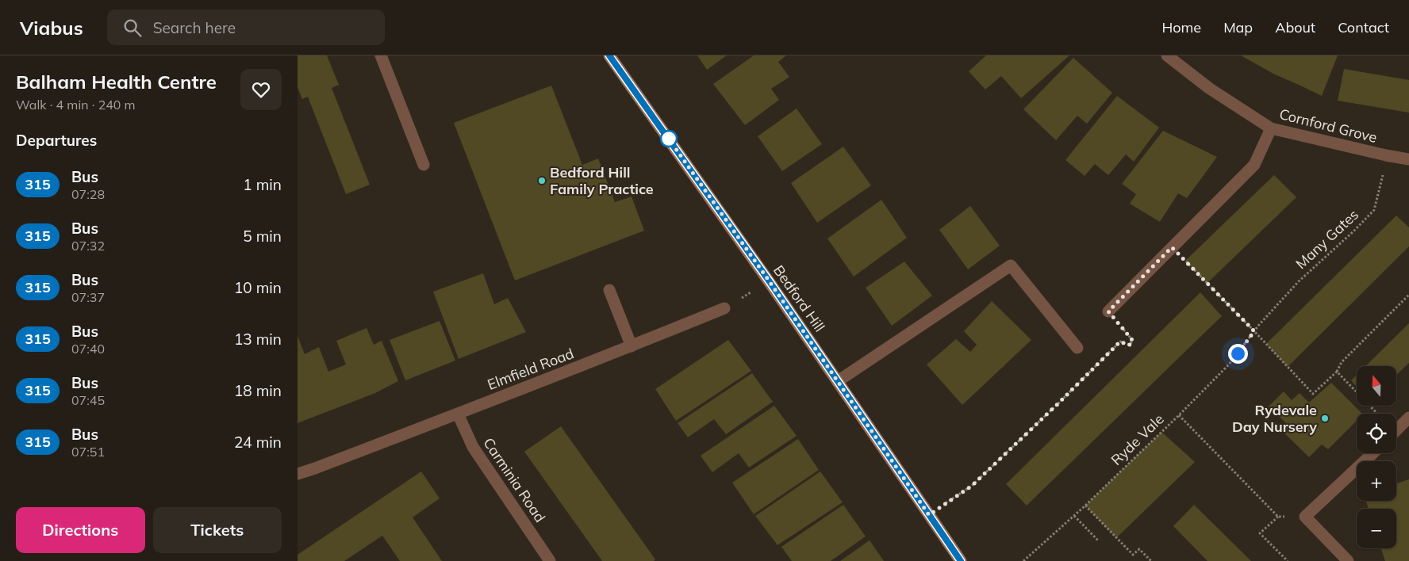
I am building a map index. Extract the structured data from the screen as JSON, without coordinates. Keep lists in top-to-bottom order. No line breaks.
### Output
{"streets":{"main road":["Bedford Hill"],"street":["Cornford Grove","Elmfield Road","Carminia Road"],"path":["Many Gates","Ryde Vale"]},"crossings":[["Cornford Grove","Many Gates"],["Many Gates","Ryde Vale"],["Elmfield Road","Carminia Road"]],"places":["Bedford Hill Family Practice","Rydevale Day Nursery"],"lines":["bus line 315"],"north":"top","page":{"header":"Viabus","search":"Search here","nav":["Home","Map","About","Contact"],"heading":[["Balham Health Centre","Walk · 4 min · 240 m"],"Departures"],"list":[{"mark":"315","name":"Bus","note":"07:28","value":"1 min"},{"mark":"315","name":"Bus","note":"07:32","value":"5 min"},{"mark":"315","name":"Bus","note":"07:37","value":"10 min"},{"mark":"315","name":"Bus","note":"07:40","value":"13 min"},{"mark":"315","name":"Bus","note":"07:45","value":"18 min"},{"mark":"315","name":"Bus","note":"07:51","value":"24 min"}],"map_buttons":["+","−"],"buttons":["Directions","Tickets"]}}
